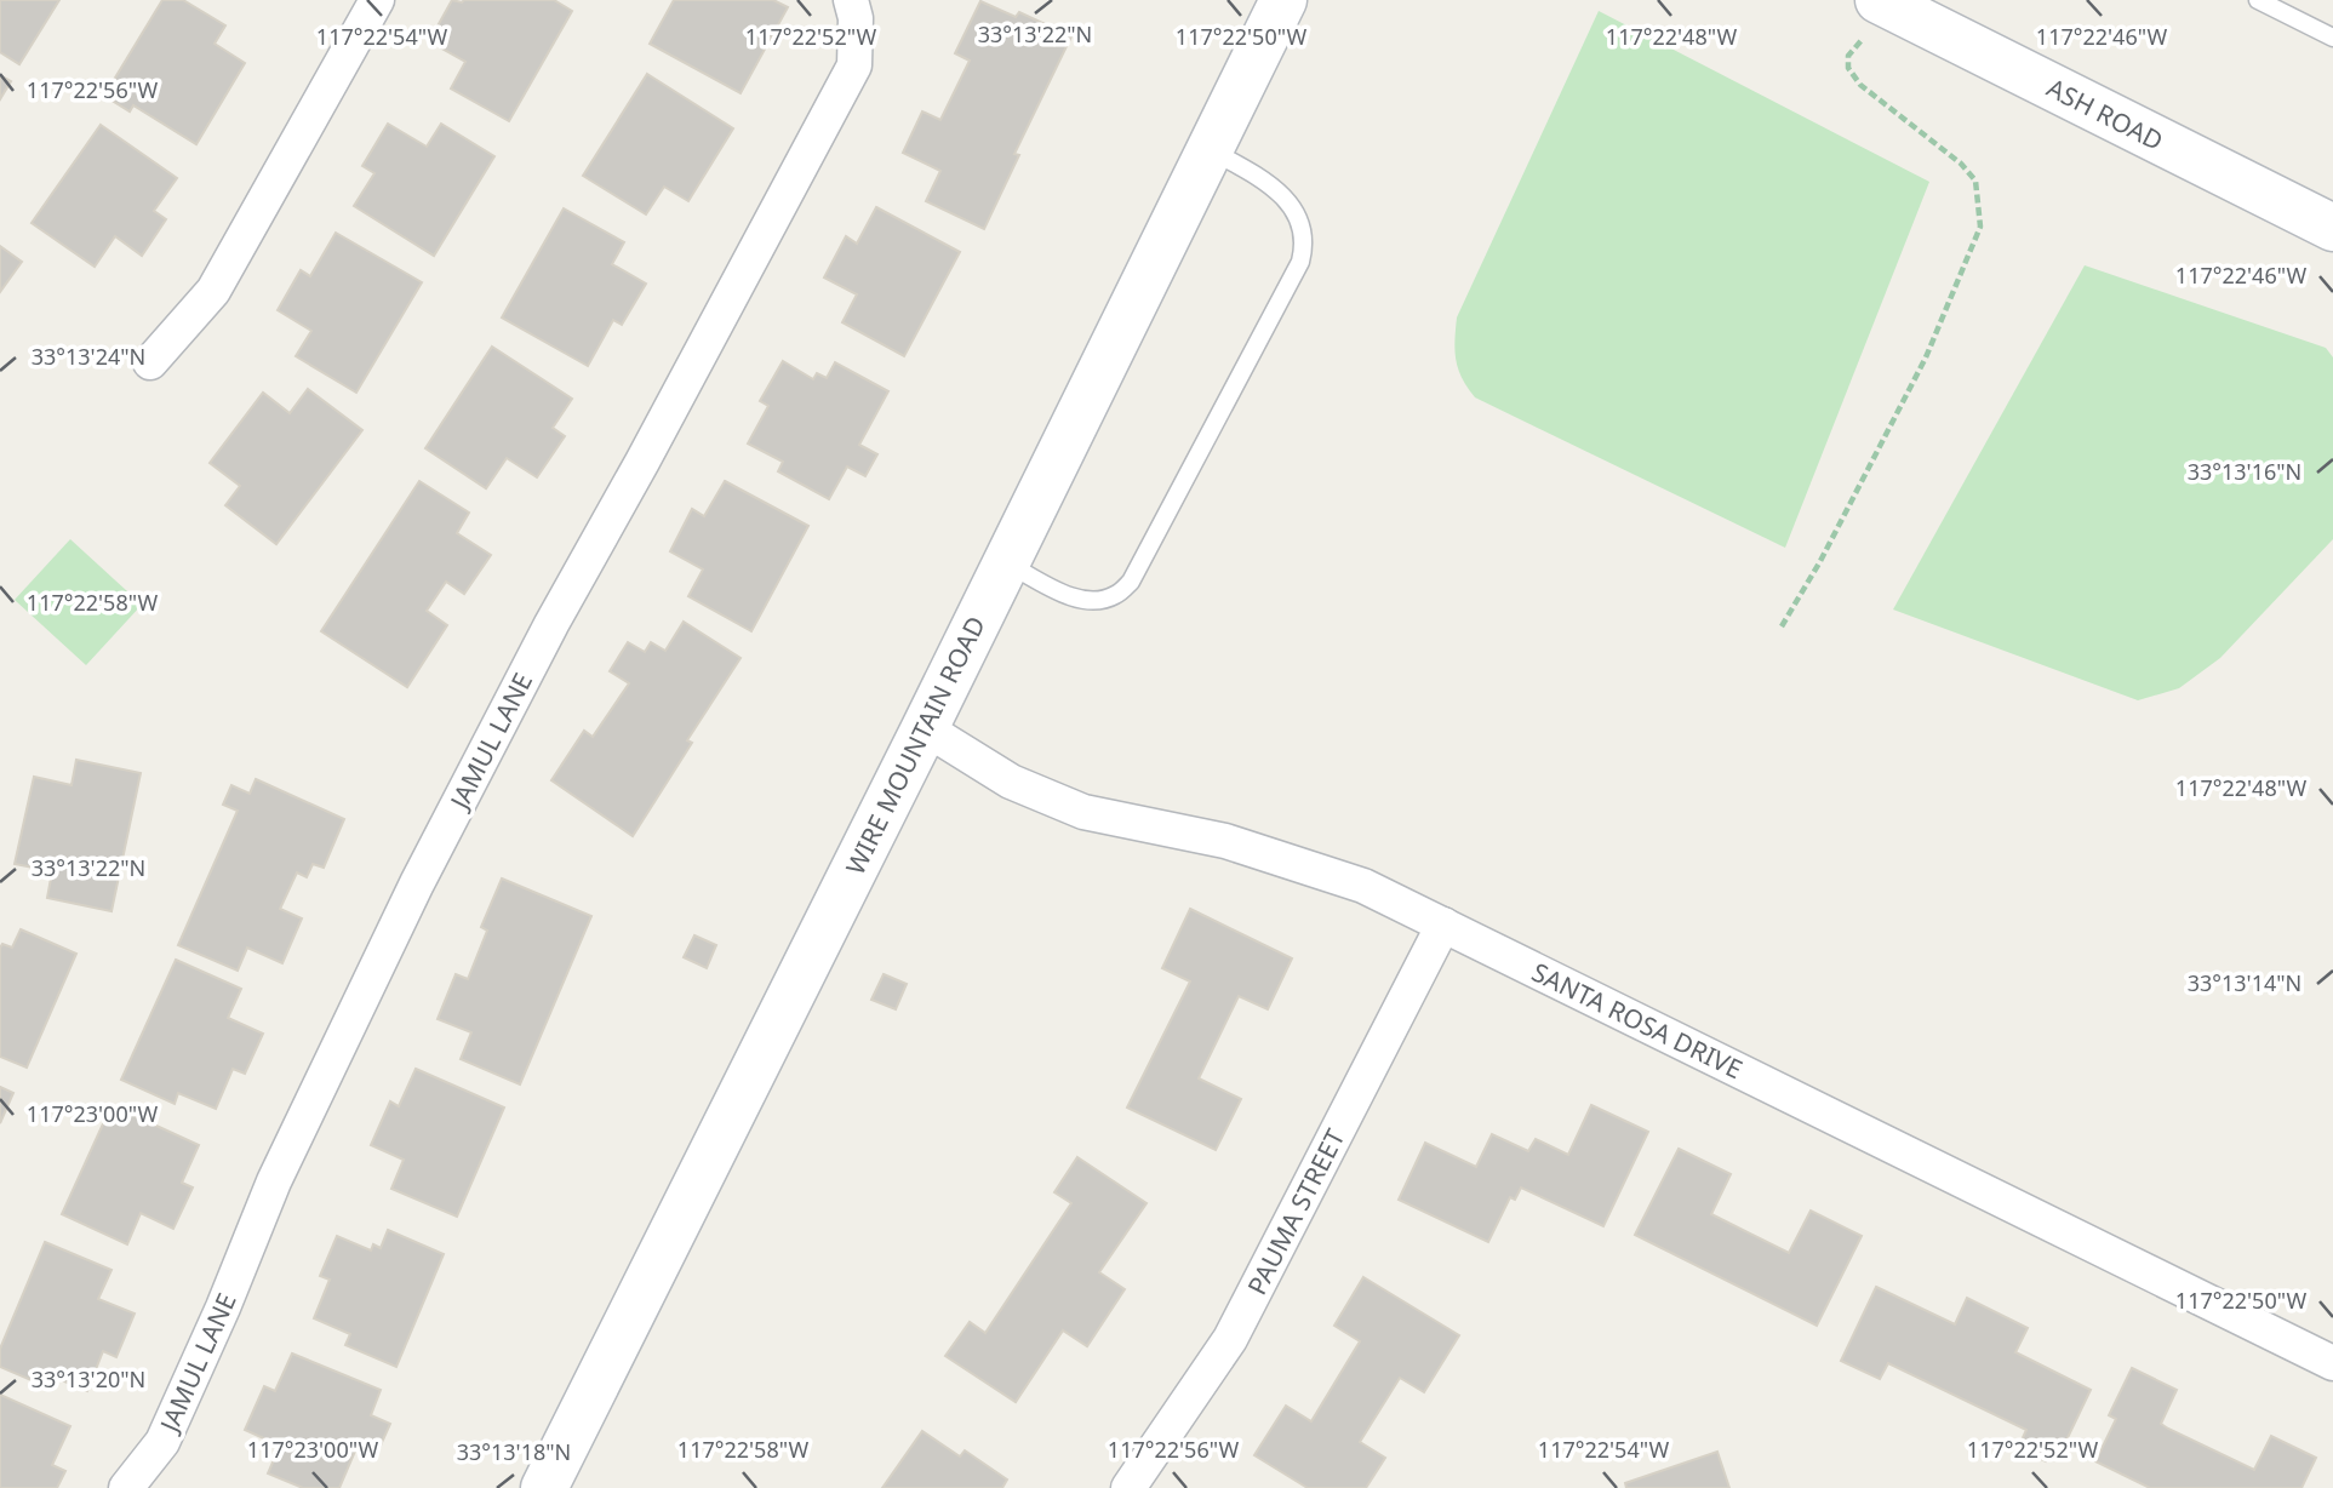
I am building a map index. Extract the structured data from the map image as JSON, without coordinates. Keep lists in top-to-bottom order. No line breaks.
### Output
{"streets":{"main road":["ASH ROAD","WIRE MOUNTAIN ROAD"],"street":["JAMUL LANE","SANTA ROSA DRIVE","PAUMA STREET"]},"crossings":[["WIRE MOUNTAIN ROAD","SANTA ROSA DRIVE"],["SANTA ROSA DRIVE","PAUMA STREET"]],"coordinates":["33°13'22\"N","117°22'54\"W","117°22'50\"W","117°22'48\"W","117°22'52\"W","117°22'46\"W","117°22'56\"W","33°13'24\"N","33°13'16\"N","117°22'58\"W","33°13'14\"N","117°23'00\"W","33°13'20\"N","33°13'18\"N"]}
